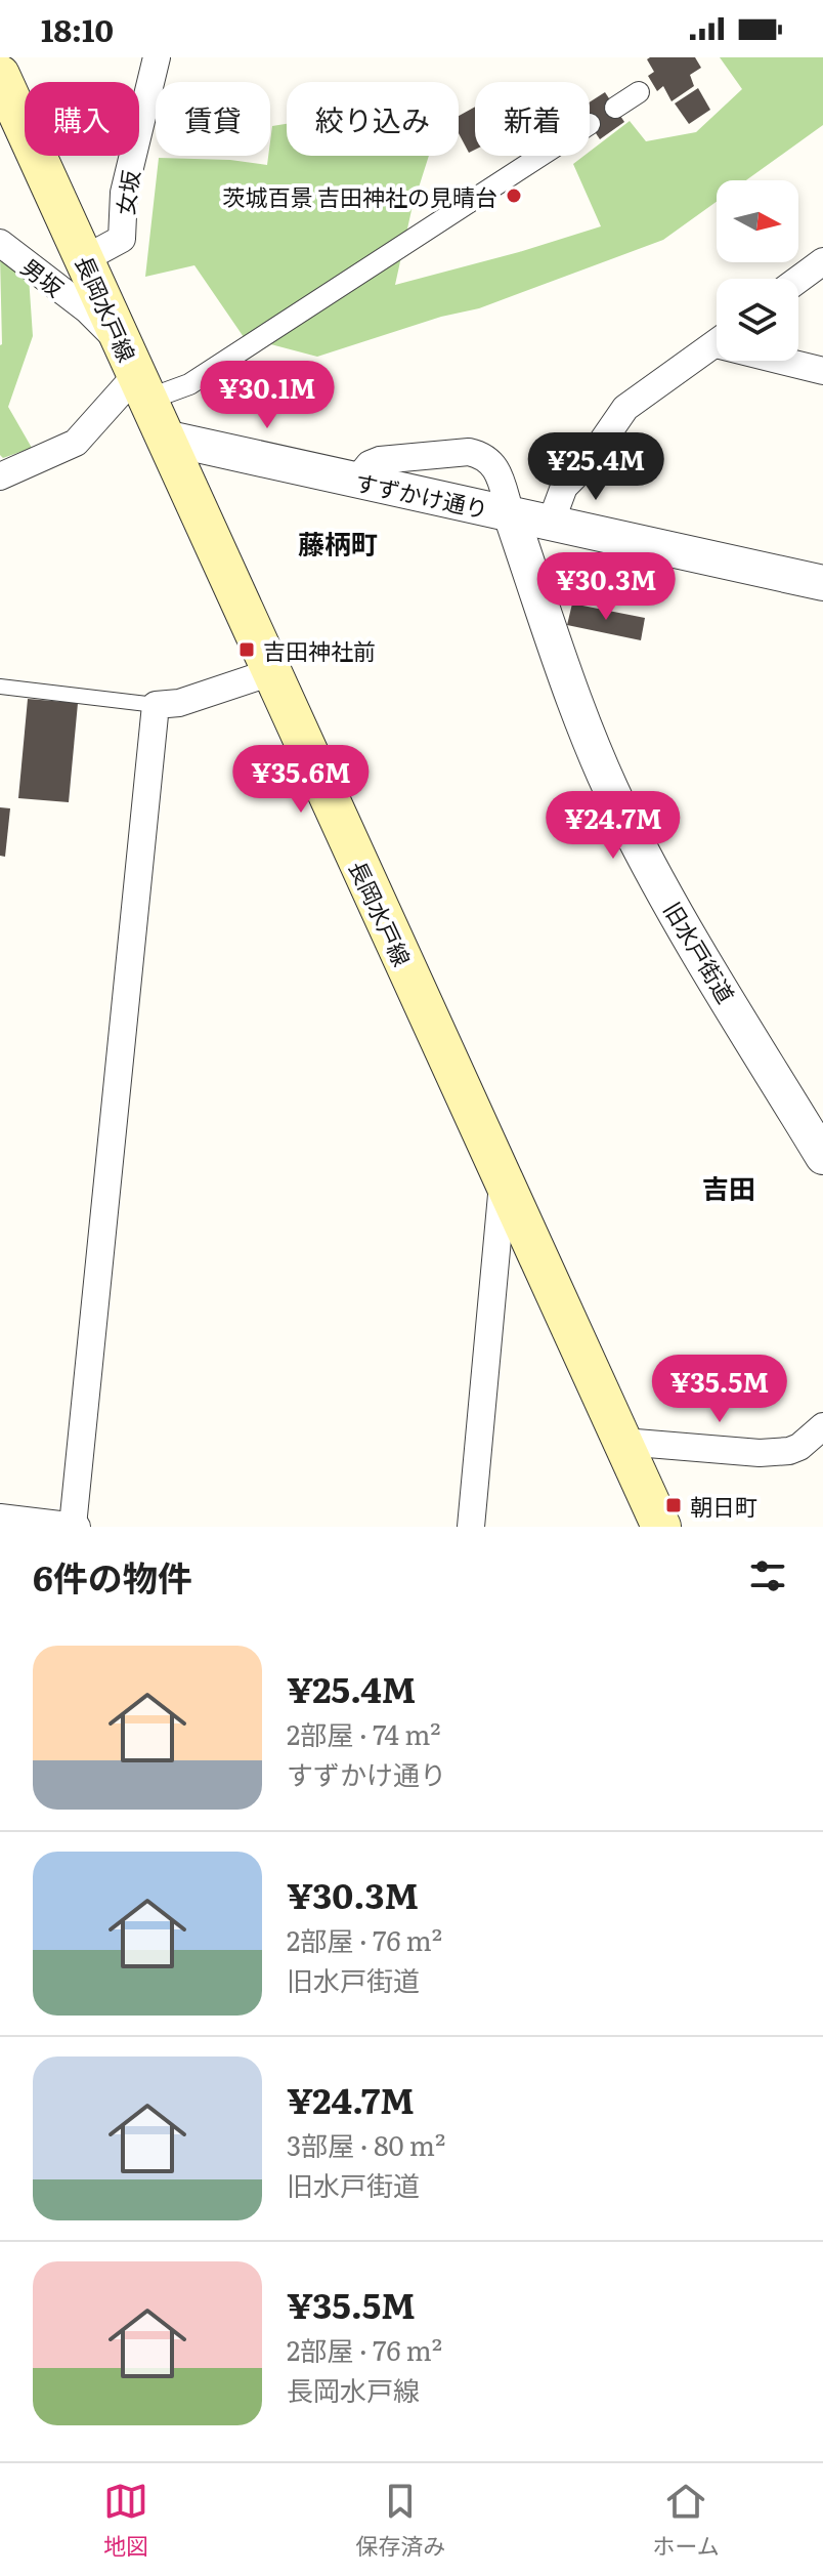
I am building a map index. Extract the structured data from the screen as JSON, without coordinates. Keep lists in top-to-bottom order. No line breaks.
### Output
{"streets":{"main road":["長岡水戸線"],"street":["女坂","男坂","すずかけ通り","旧水戸街道"]},"crossings":[["女坂","長岡水戸線"],["男坂","長岡水戸線"],["長岡水戸線","すずかけ通り"],["すずかけ通り","旧水戸街道"]],"districts":["藤柄町","吉田"],"places":{"other":["茨城百景 吉田神社の見晴台"],"transit":["吉田神社前","朝日町"]},"north":"right","page":{"status":"18:10","chip":["購入","賃貸","絞り込み","新着"],"price":["¥30.1M","¥25.4M","¥30.3M","¥35.6M","¥24.7M","¥35.5M"],"heading":"6件の物件","list":[{"name":"¥25.4M","note":"2部屋 · 74 m² · すずかけ通り"},{"name":"¥30.3M","note":"2部屋 · 76 m² · 旧水戸街道"},{"name":"¥24.7M","note":"3部屋 · 80 m² · 旧水戸街道"},{"name":"¥35.5M","note":"2部屋 · 76 m² · 長岡水戸線"}],"tabs":["地図","保存済み","ホーム"]}}
